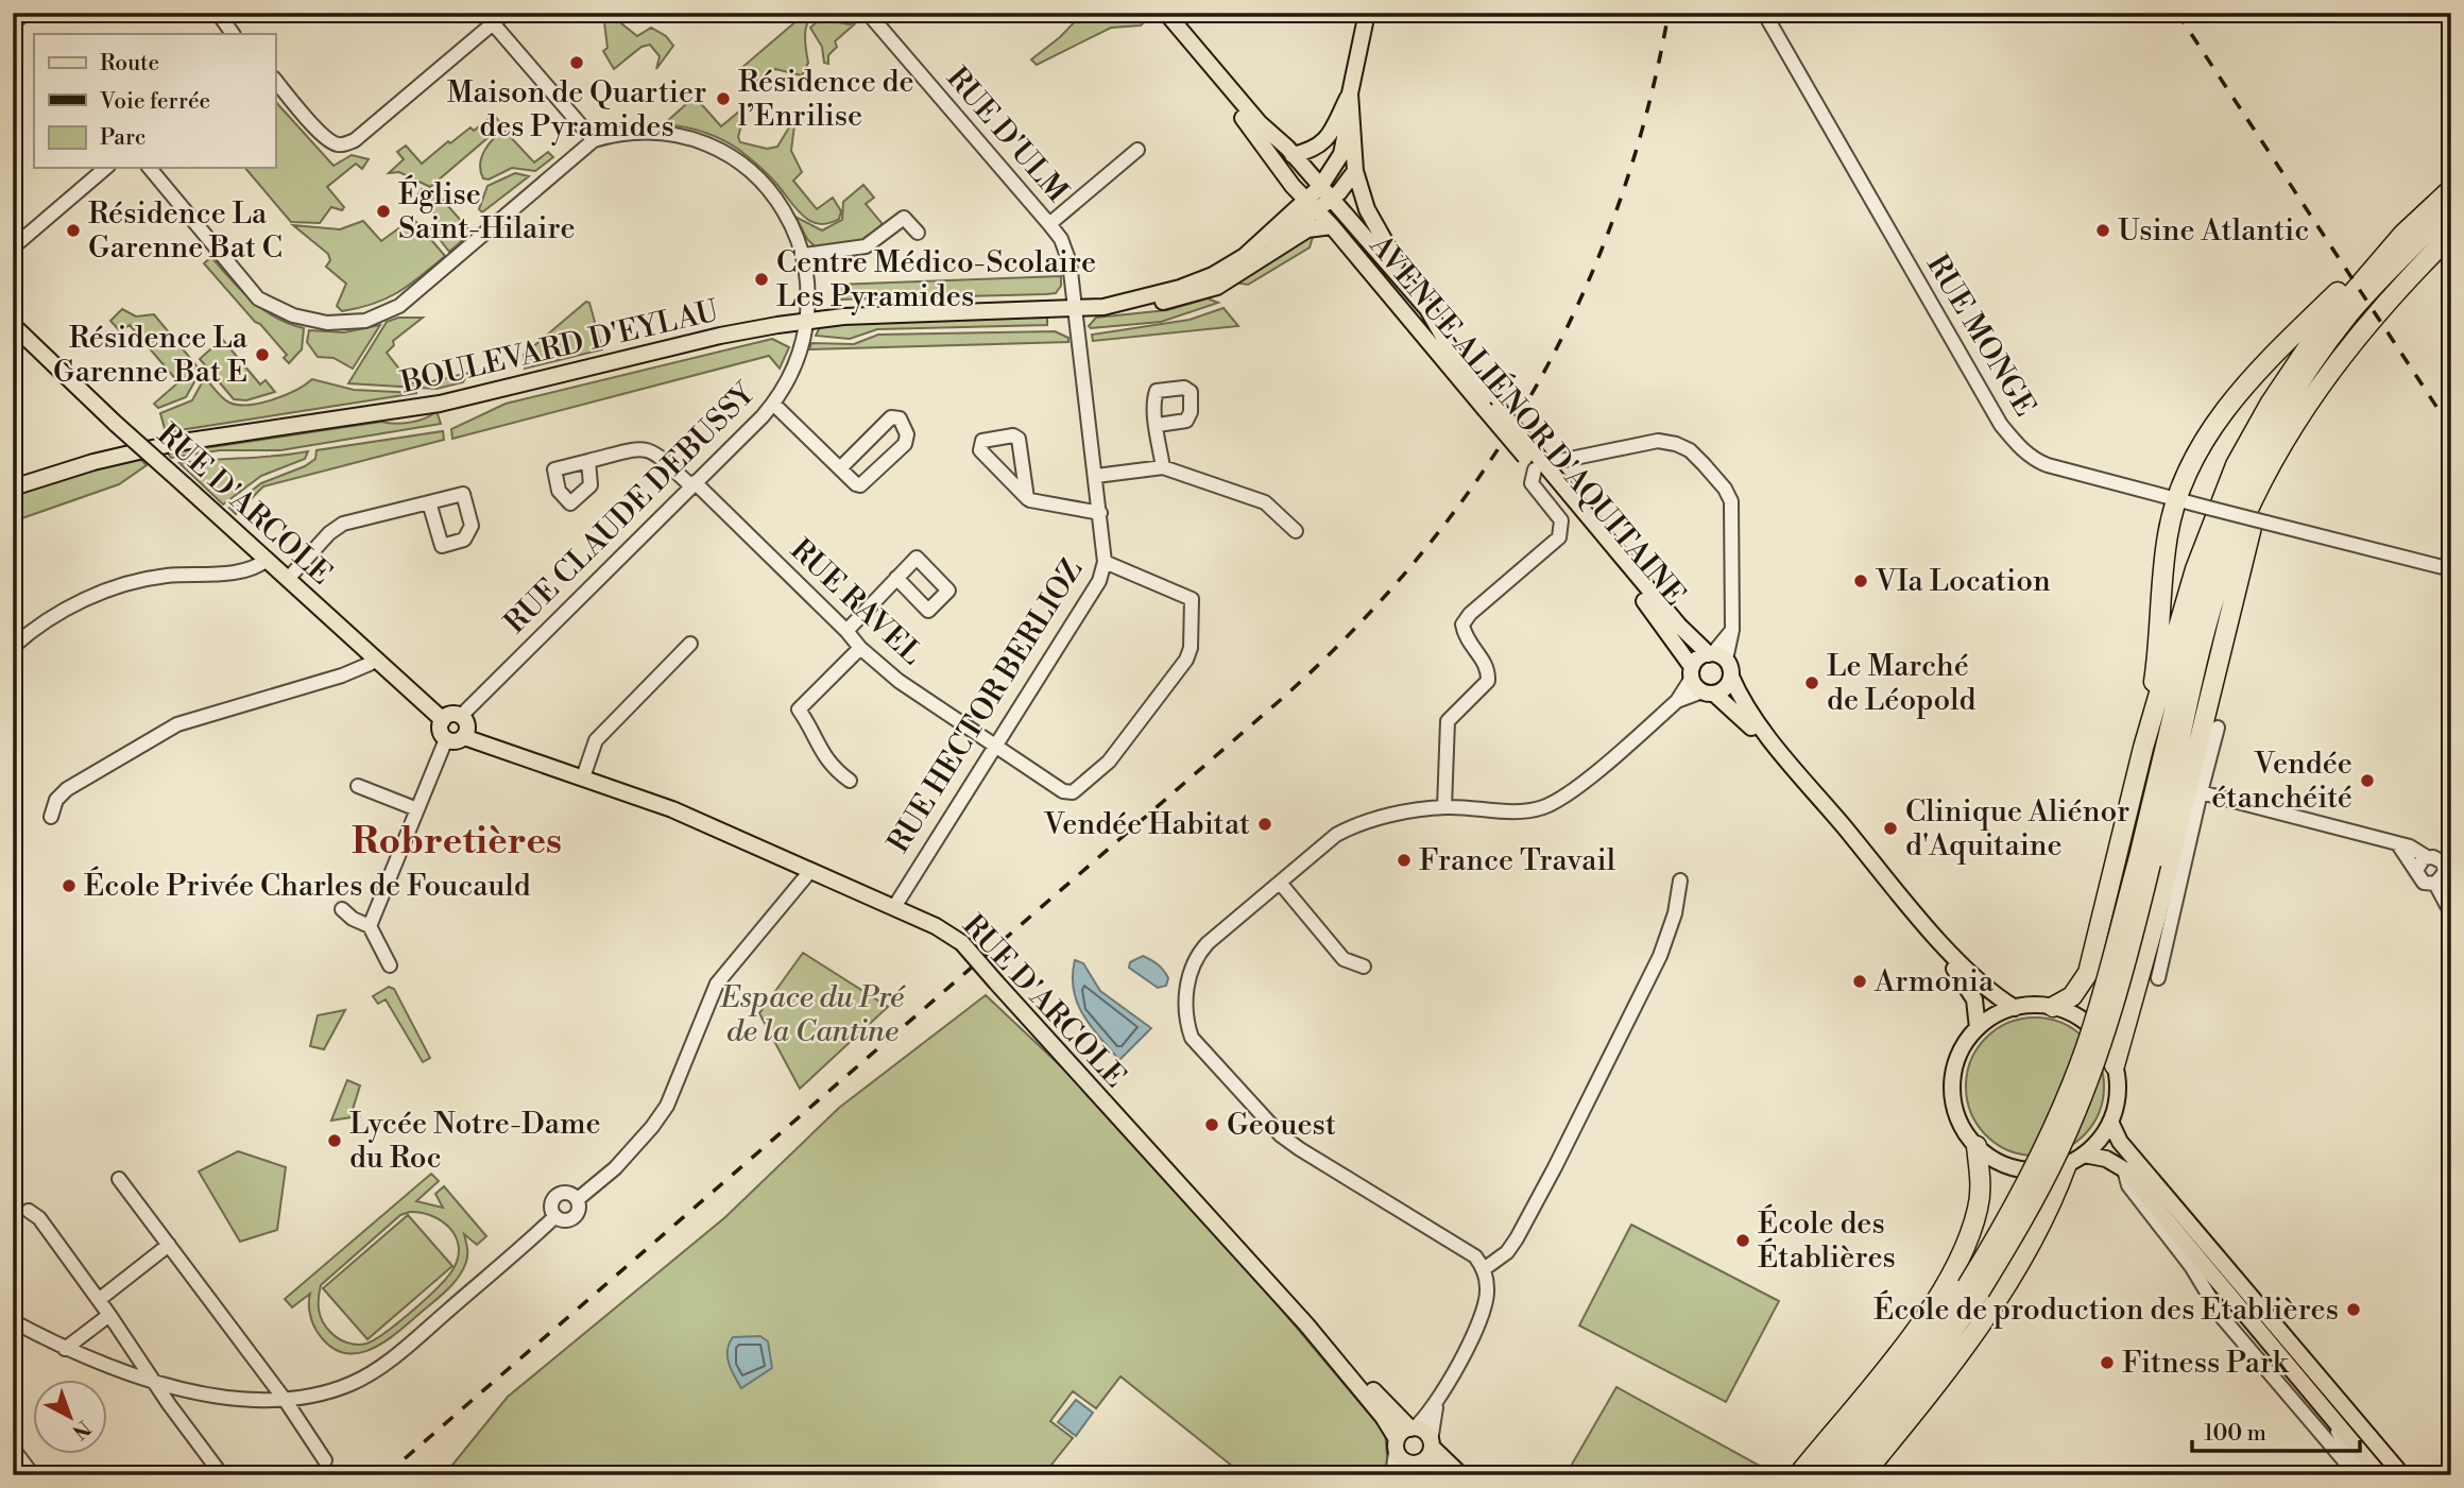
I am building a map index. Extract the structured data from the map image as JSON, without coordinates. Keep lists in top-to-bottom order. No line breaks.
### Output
{"streets":{"main road":["BOULEVARD D'EYLAU","AVENUE ALIÉNOR D'AQUITAINE","RUE D'ARCOLE"],"street":["RUE D'ULM","RUE MONGE","RUE CLAUDE DEBUSSY","RUE RAVEL","RUE HECTOR BERLIOZ"]},"crossings":[["RUE D'ULM","BOULEVARD D'EYLAU"],["RUE D'ULM","RUE HECTOR BERLIOZ"],["BOULEVARD D'EYLAU","AVENUE ALIÉNOR D'AQUITAINE"],["BOULEVARD D'EYLAU","RUE CLAUDE DEBUSSY"],["BOULEVARD D'EYLAU","RUE HECTOR BERLIOZ"],["RUE D'ARCOLE","RUE CLAUDE DEBUSSY"],["RUE D'ARCOLE","RUE HECTOR BERLIOZ"],["RUE CLAUDE DEBUSSY","RUE RAVEL"],["RUE RAVEL","RUE HECTOR BERLIOZ"]],"districts":["Robretières"],"parks":["Espace du Pré de la Cantine"],"places":["Maison de Quartier des Pyramides","Résidence de l’Enrilise","Église Saint-Hilaire","Résidence La Garenne Bat C","Usine Atlantic","Centre Médico-Scolaire Les Pyramides","Résidence La Garenne Bat E","VIa Location","Le Marché de Léopold","Vendée étanchéité","Vendée Habitat","Clinique Aliénor d'Aquitaine","France Travail","École Privée Charles de Foucauld","Armonia","Geouest","Lycée Notre-Dame du Roc","École des Établières","École de production des Etablières","Fitness Park"],"legend":["Route","Voie ferrée","Parc"],"scale_bar":"100 m","north":"bottom right"}
